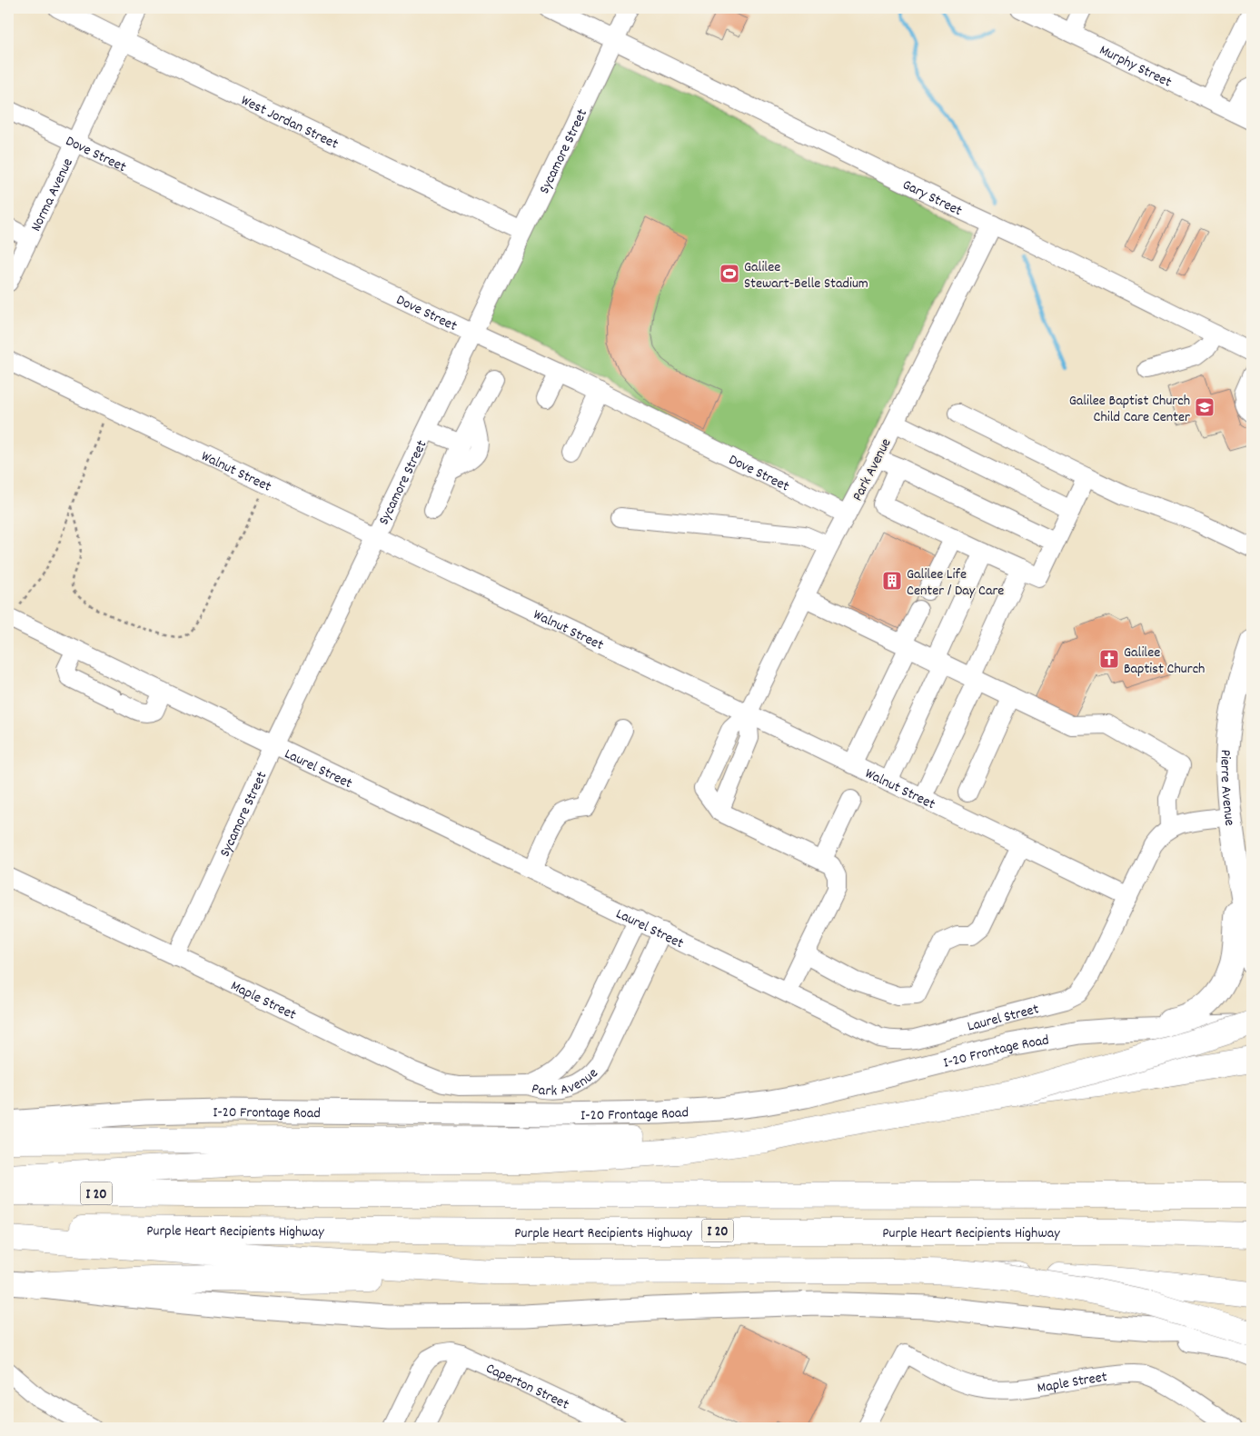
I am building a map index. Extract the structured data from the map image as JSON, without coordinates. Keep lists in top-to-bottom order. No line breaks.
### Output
{"streets":{"highway":["I 20","Purple Heart Recipients Highway"],"main road":["Pierre Avenue","I-20 Frontage Road"],"street":["Murphy Street","West Jordan Street","Sycamore Street","Dove Street","Norma Avenue","Gary Street","Walnut Street","Park Avenue","Laurel Street","Maple Street","Caperton Street"]},"crossings":[["West Jordan Street","Sycamore Street"],["West Jordan Street","Norma Avenue"],["Sycamore Street","Dove Street"],["Sycamore Street","Gary Street"],["Sycamore Street","Walnut Street"],["Sycamore Street","Laurel Street"],["Sycamore Street","Maple Street"],["Dove Street","Norma Avenue"],["Dove Street","Park Avenue"],["Gary Street","Park Avenue"],["Walnut Street","Park Avenue"],["Walnut Street","Laurel Street"],["Park Avenue","Laurel Street"],["Park Avenue","Maple Street"],["Laurel Street","Pierre Avenue"]],"places":{"sports":["Galilee Stewart-Belle Stadium"],"school or university":["Galilee Baptist Church Child Care Center"],"building":["Galilee Life Center / Day Care"],"church":["Galilee Baptist Church"]}}
